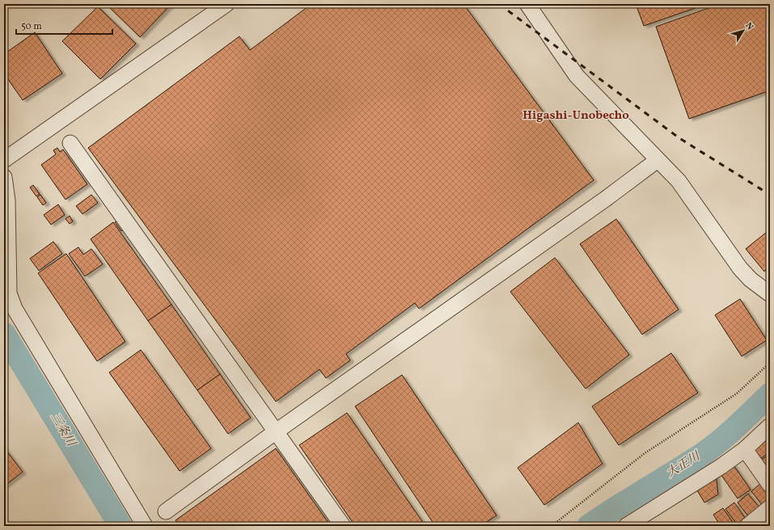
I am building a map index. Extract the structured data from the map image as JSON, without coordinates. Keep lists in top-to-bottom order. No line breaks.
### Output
{"districts":["Higashi-Unobecho"],"water":["三条川","大正川"],"scale_bar":"50 m","north":"top right"}
